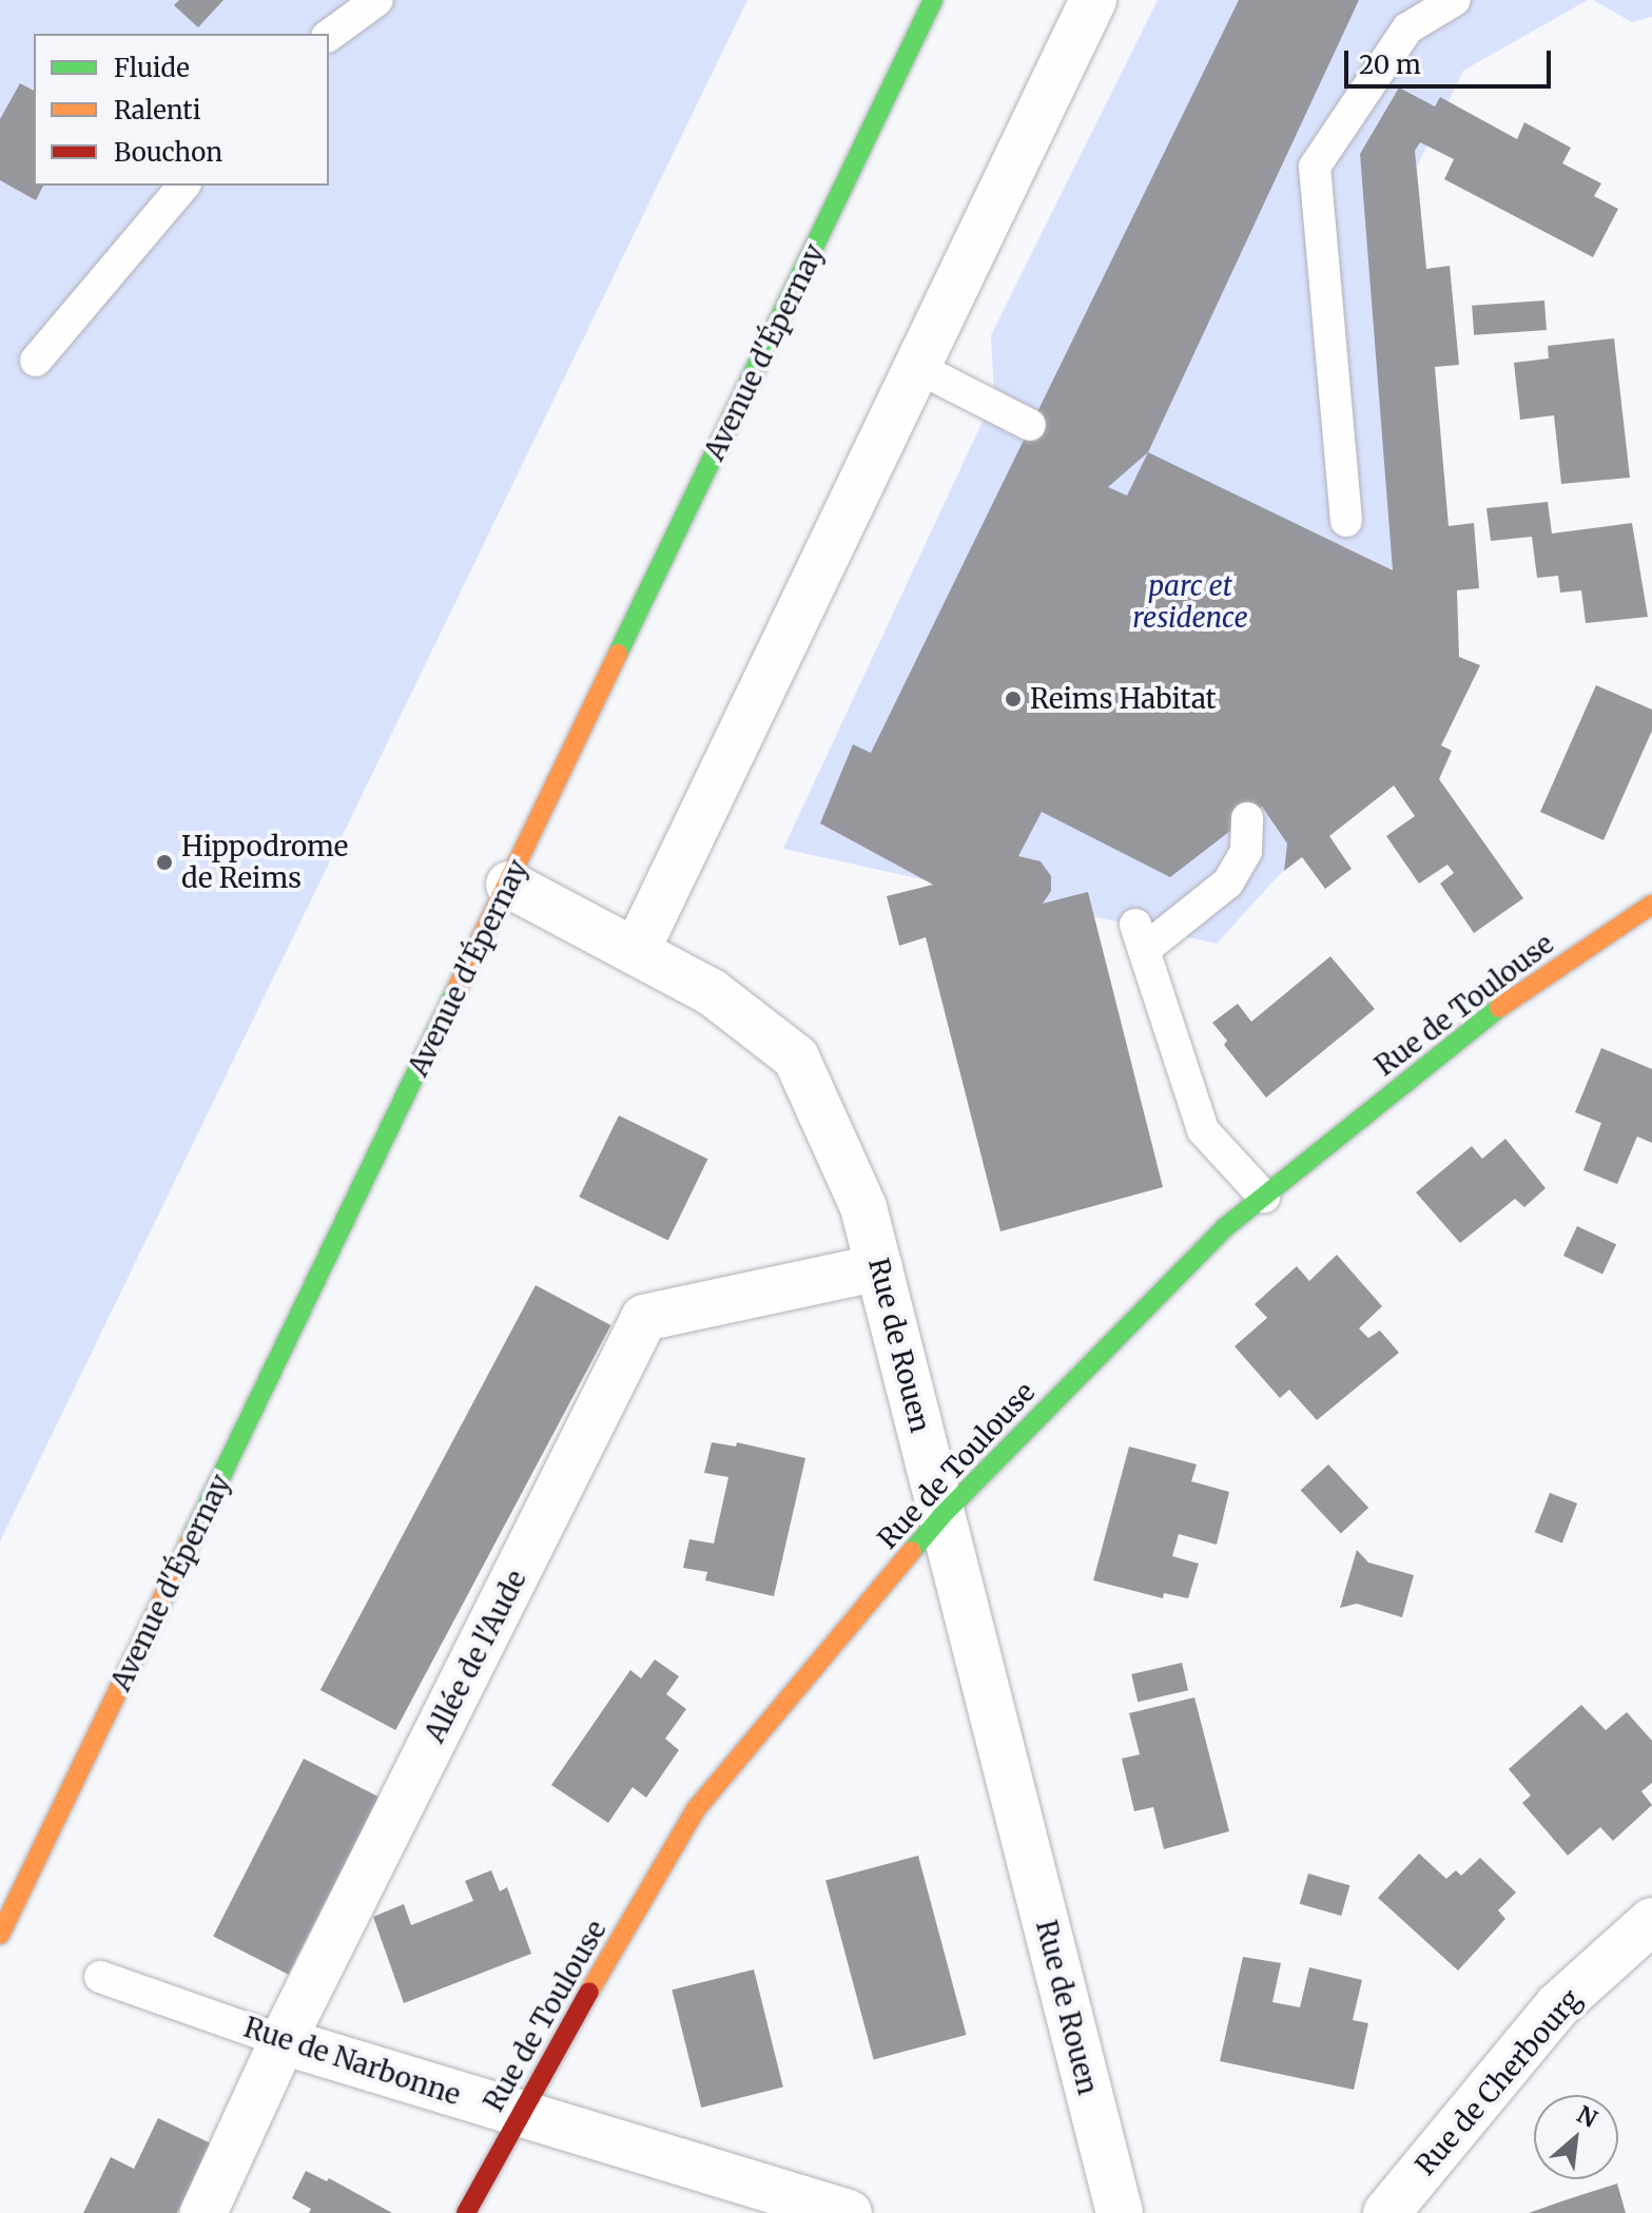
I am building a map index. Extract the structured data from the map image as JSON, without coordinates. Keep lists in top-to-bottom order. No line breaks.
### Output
{"streets":{"main road":["Avenue d'Épernay","Rue de Toulouse"],"street":["Rue de Rouen","Allée de l'Aude","Rue de Narbonne","Rue de Cherbourg"]},"crossings":[["Avenue d'Épernay","Rue de Rouen"],["Rue de Toulouse","Rue de Rouen"],["Rue de Toulouse","Rue de Narbonne"],["Rue de Rouen","Allée de l'Aude"],["Allée de l'Aude","Rue de Narbonne"]],"parks":["parc et residence"],"places":["Reims Habitat","Hippodrome de Reims"],"legend":["Fluide","Ralenti","Bouchon"],"scale_bar":"20 m","north":"top right"}
